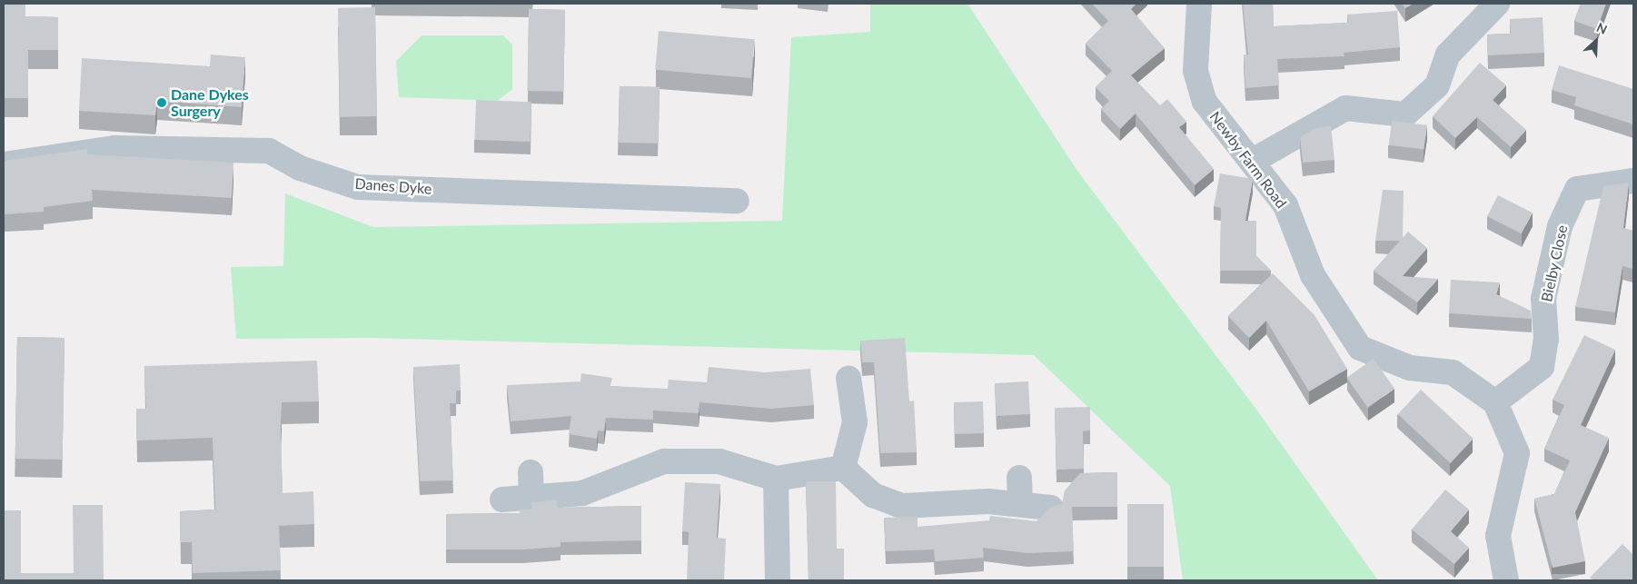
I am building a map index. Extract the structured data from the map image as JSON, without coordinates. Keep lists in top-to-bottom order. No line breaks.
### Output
{"streets":{"street":["Newby Farm Road","Danes Dyke","Bielby Close"]},"crossings":[["Newby Farm Road","Bielby Close"]],"places":["Dane Dykes Surgery"],"north":"top right"}
